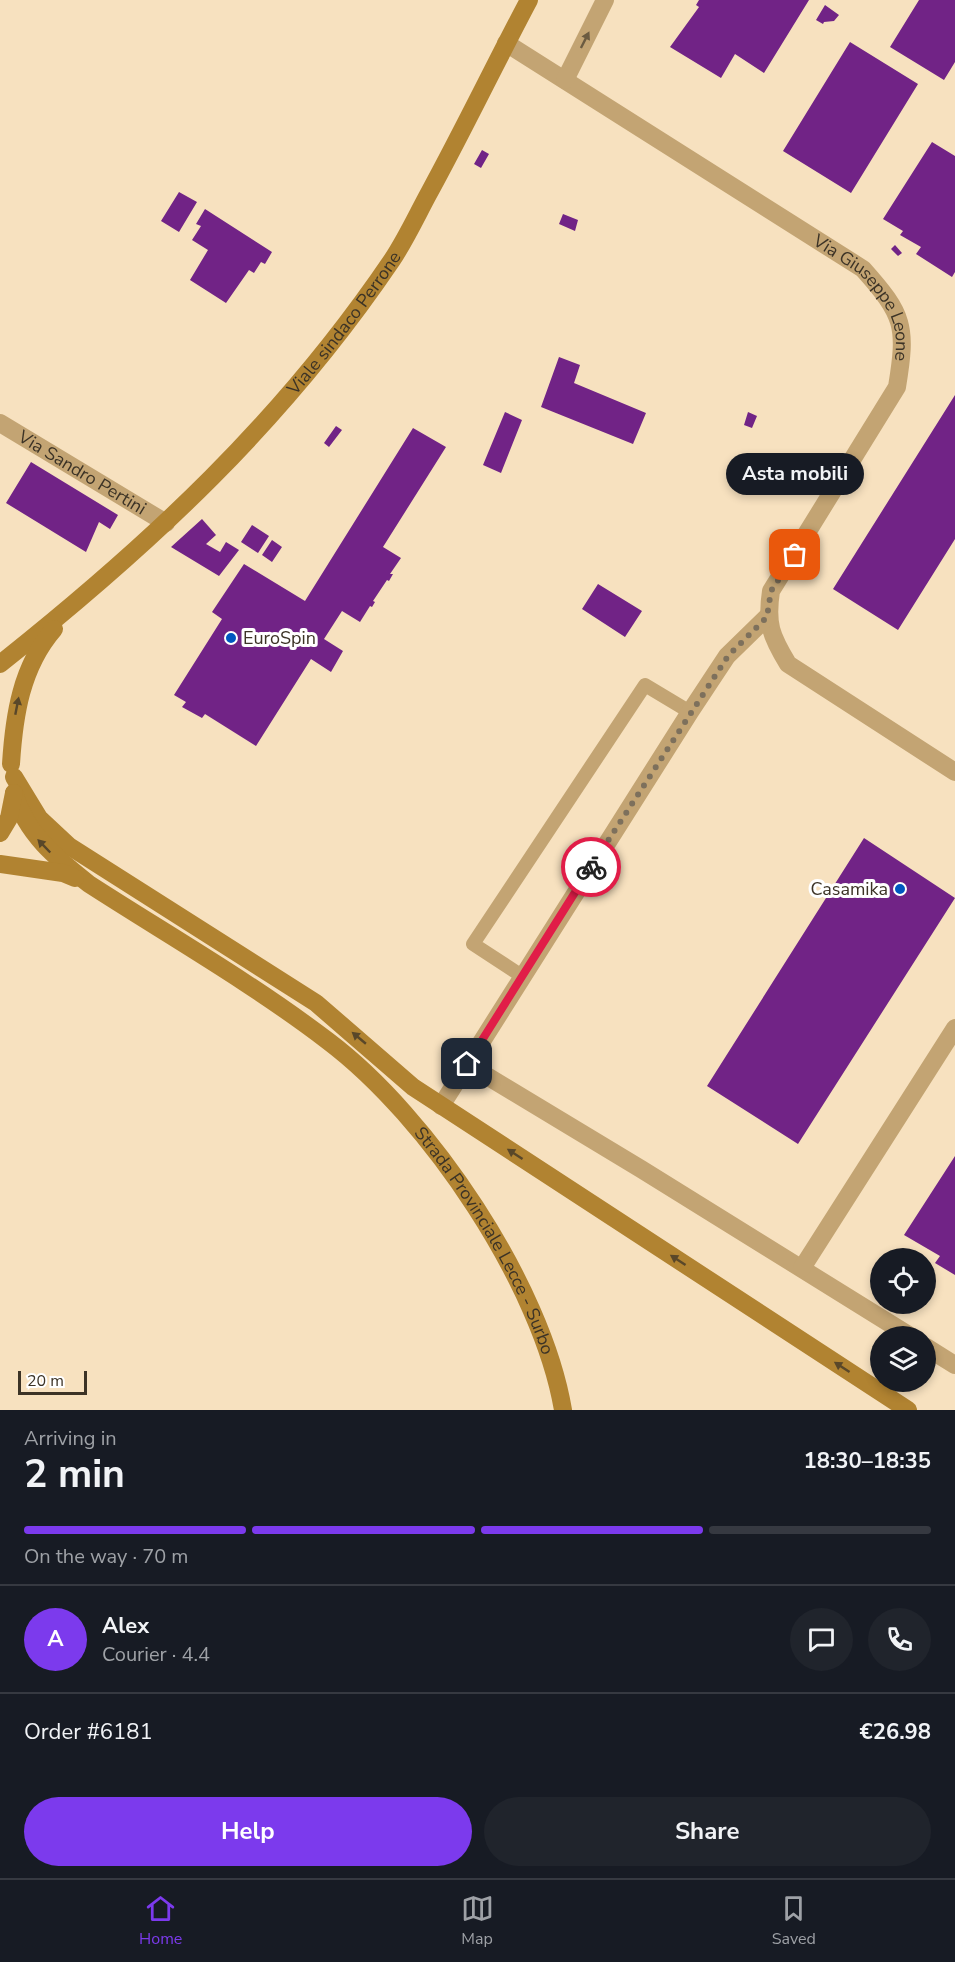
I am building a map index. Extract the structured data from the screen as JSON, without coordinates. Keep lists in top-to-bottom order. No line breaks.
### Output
{"streets":{"street":["Via Giuseppe Leone","Viale sindaco Perrone","Via Sandro Pertini","Strada Provinciale Lecce - Surbo"]},"crossings":[["Via Giuseppe Leone","Viale sindaco Perrone"],["Viale sindaco Perrone","Via Sandro Pertini"]],"places":["Asta mobili","EuroSpin","Casamika"],"scale_bar":"20 m","page":{"bubble":"Asta mobili","scale":"20 m","heading":["2 min","Arriving in","18:30–18:35"],"panel":["Alex","Courier · 4.4","Order #6181","€26.98"],"bar":"On the way · 70 m","round":"A","buttons":["Help","Share"],"tabs":["Home","Map","Saved"]}}
